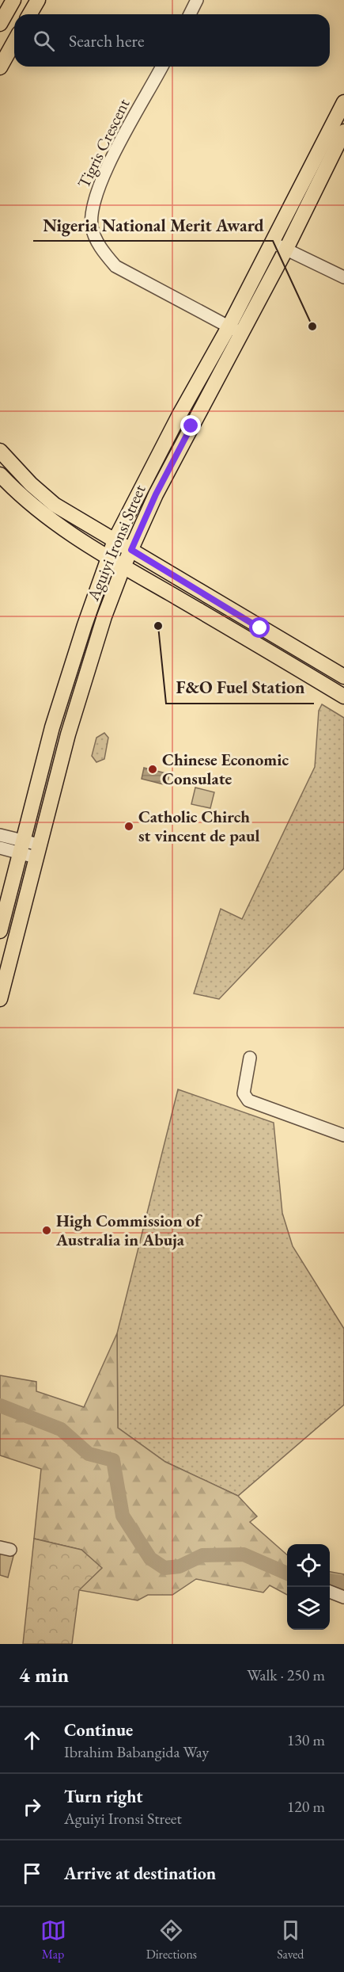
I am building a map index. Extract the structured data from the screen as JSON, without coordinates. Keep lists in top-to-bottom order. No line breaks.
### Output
{"streets":{"main road":["Aguiyi Ironsi Street"],"street":["Tigris Crescent"]},"crossings":[["Tigris Crescent","Aguiyi Ironsi Street"]],"places":["Nigeria National Merit Award","F&O Fuel Station","Chinese Economic Consulate","Catholic Chirch st vincent de paul","High Commission of Australia in Abuja"],"page":{"search":"Search here","heading":["4 min","Walk · 250 m"],"list":[["Continue","Ibrahim Babangida Way","130 m"],["Turn right","Aguiyi Ironsi Street","120 m"],"Arrive at destination"],"nav":["Map","Directions","Saved"]}}
